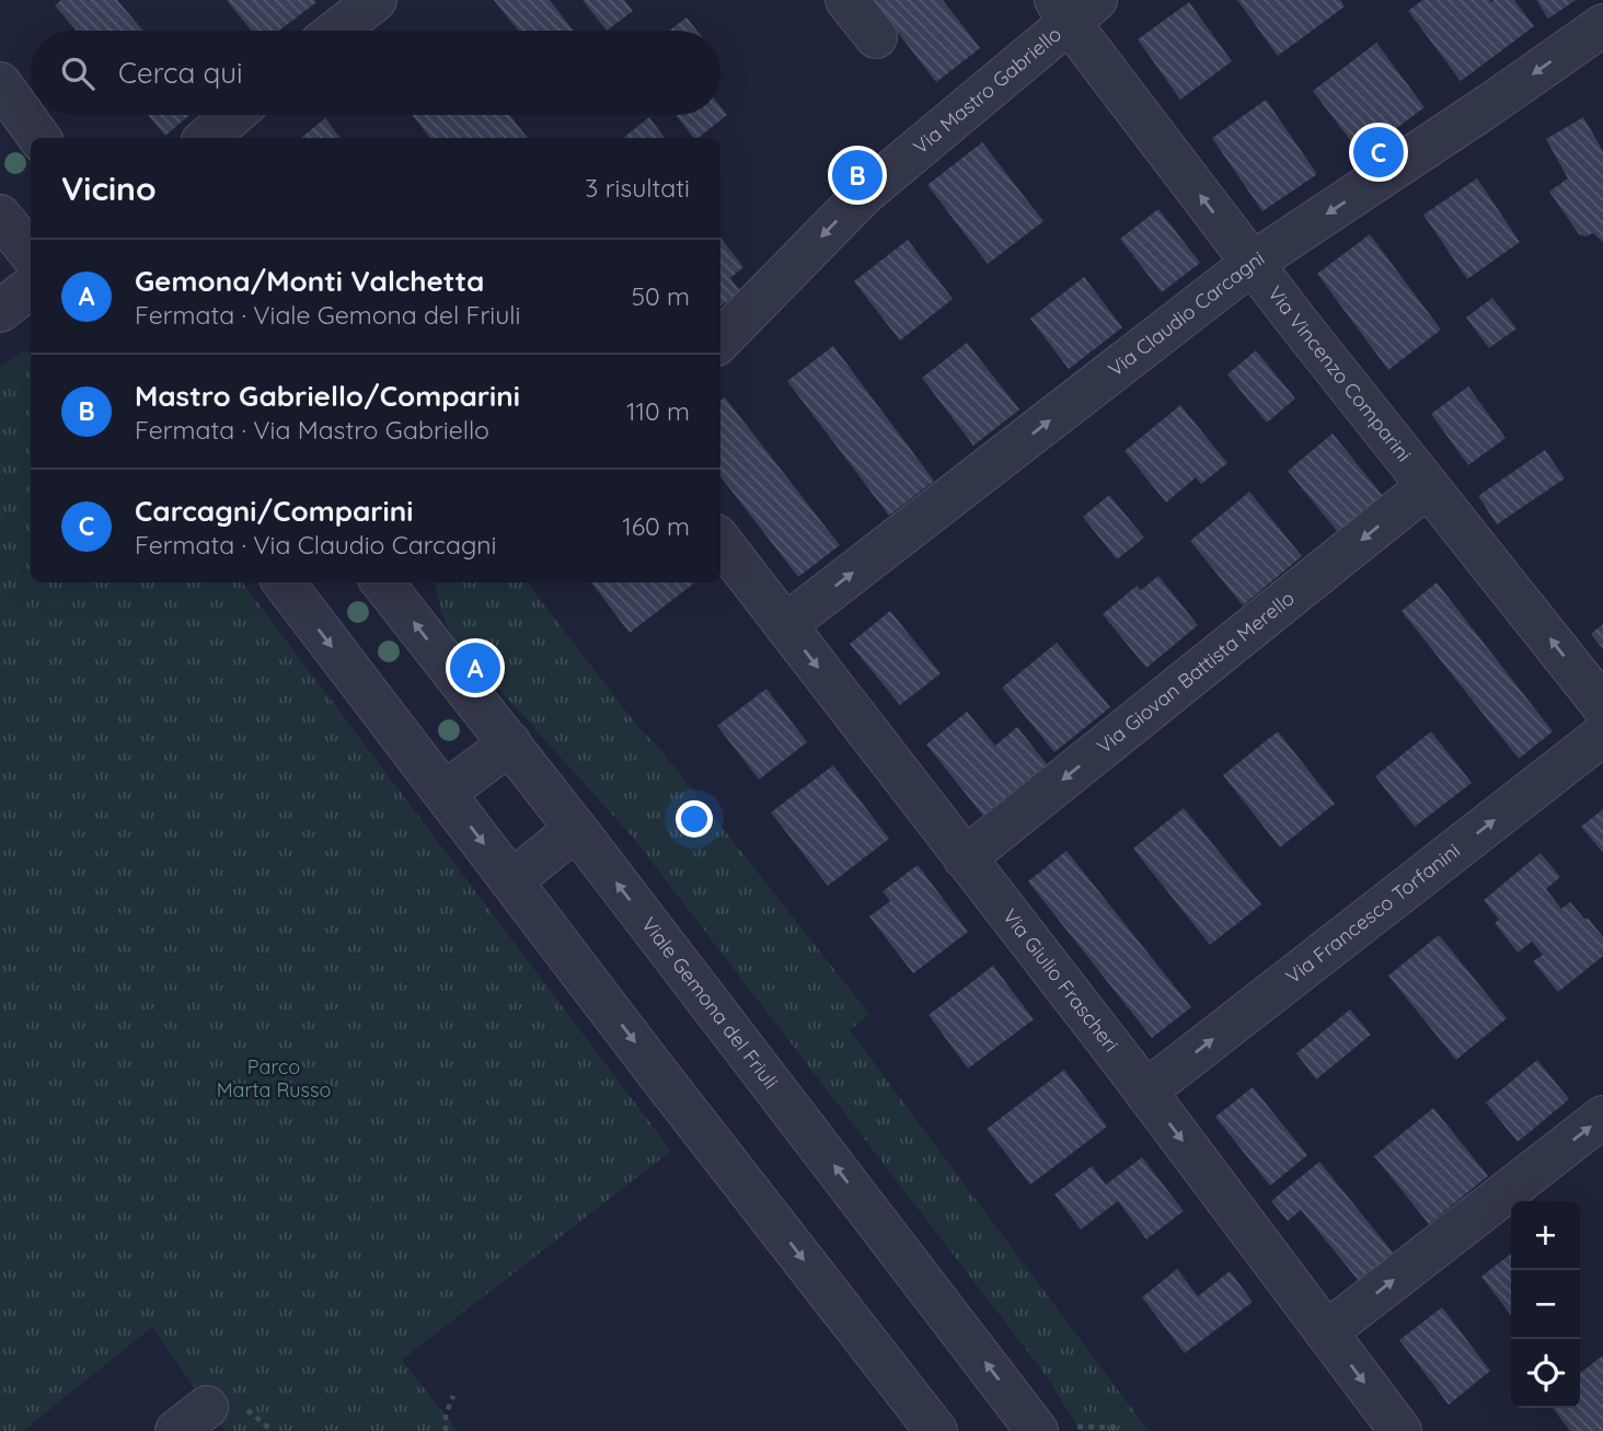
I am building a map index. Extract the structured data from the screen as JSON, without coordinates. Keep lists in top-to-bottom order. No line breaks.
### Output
{"streets":{"street":["Via Mastro Gabriello","Via Claudio Carcagni","Via Vincenzo Comparini","Via Giovan Battista Merello","Via Francesco Torfanini","Via Giulio Frascheri","Viale Gemona del Friuli"]},"crossings":[["Via Mastro Gabriello","Via Vincenzo Comparini"],["Via Claudio Carcagni","Via Vincenzo Comparini"],["Via Claudio Carcagni","Via Giulio Frascheri"],["Via Vincenzo Comparini","Via Giovan Battista Merello"],["Via Giovan Battista Merello","Via Giulio Frascheri"],["Via Francesco Torfanini","Via Giulio Frascheri"]],"one_way":["Via Mastro Gabriello","Via Vincenzo Comparini","Via Giovan Battista Merello"],"parks":["Parco Marta Russo"],"page":{"search":"Cerca qui","pins":["C","B","A"],"heading":["Vicino","3 risultati"],"list":[{"mark":"A","name":"Gemona/Monti Valchetta","note":"Fermata · Viale Gemona del Friuli","value":"50 m"},{"mark":"B","name":"Mastro Gabriello/Comparini","note":"Fermata · Via Mastro Gabriello","value":"110 m"},{"mark":"C","name":"Carcagni/Comparini","note":"Fermata · Via Claudio Carcagni","value":"160 m"}],"map_buttons":["+","−"]}}
